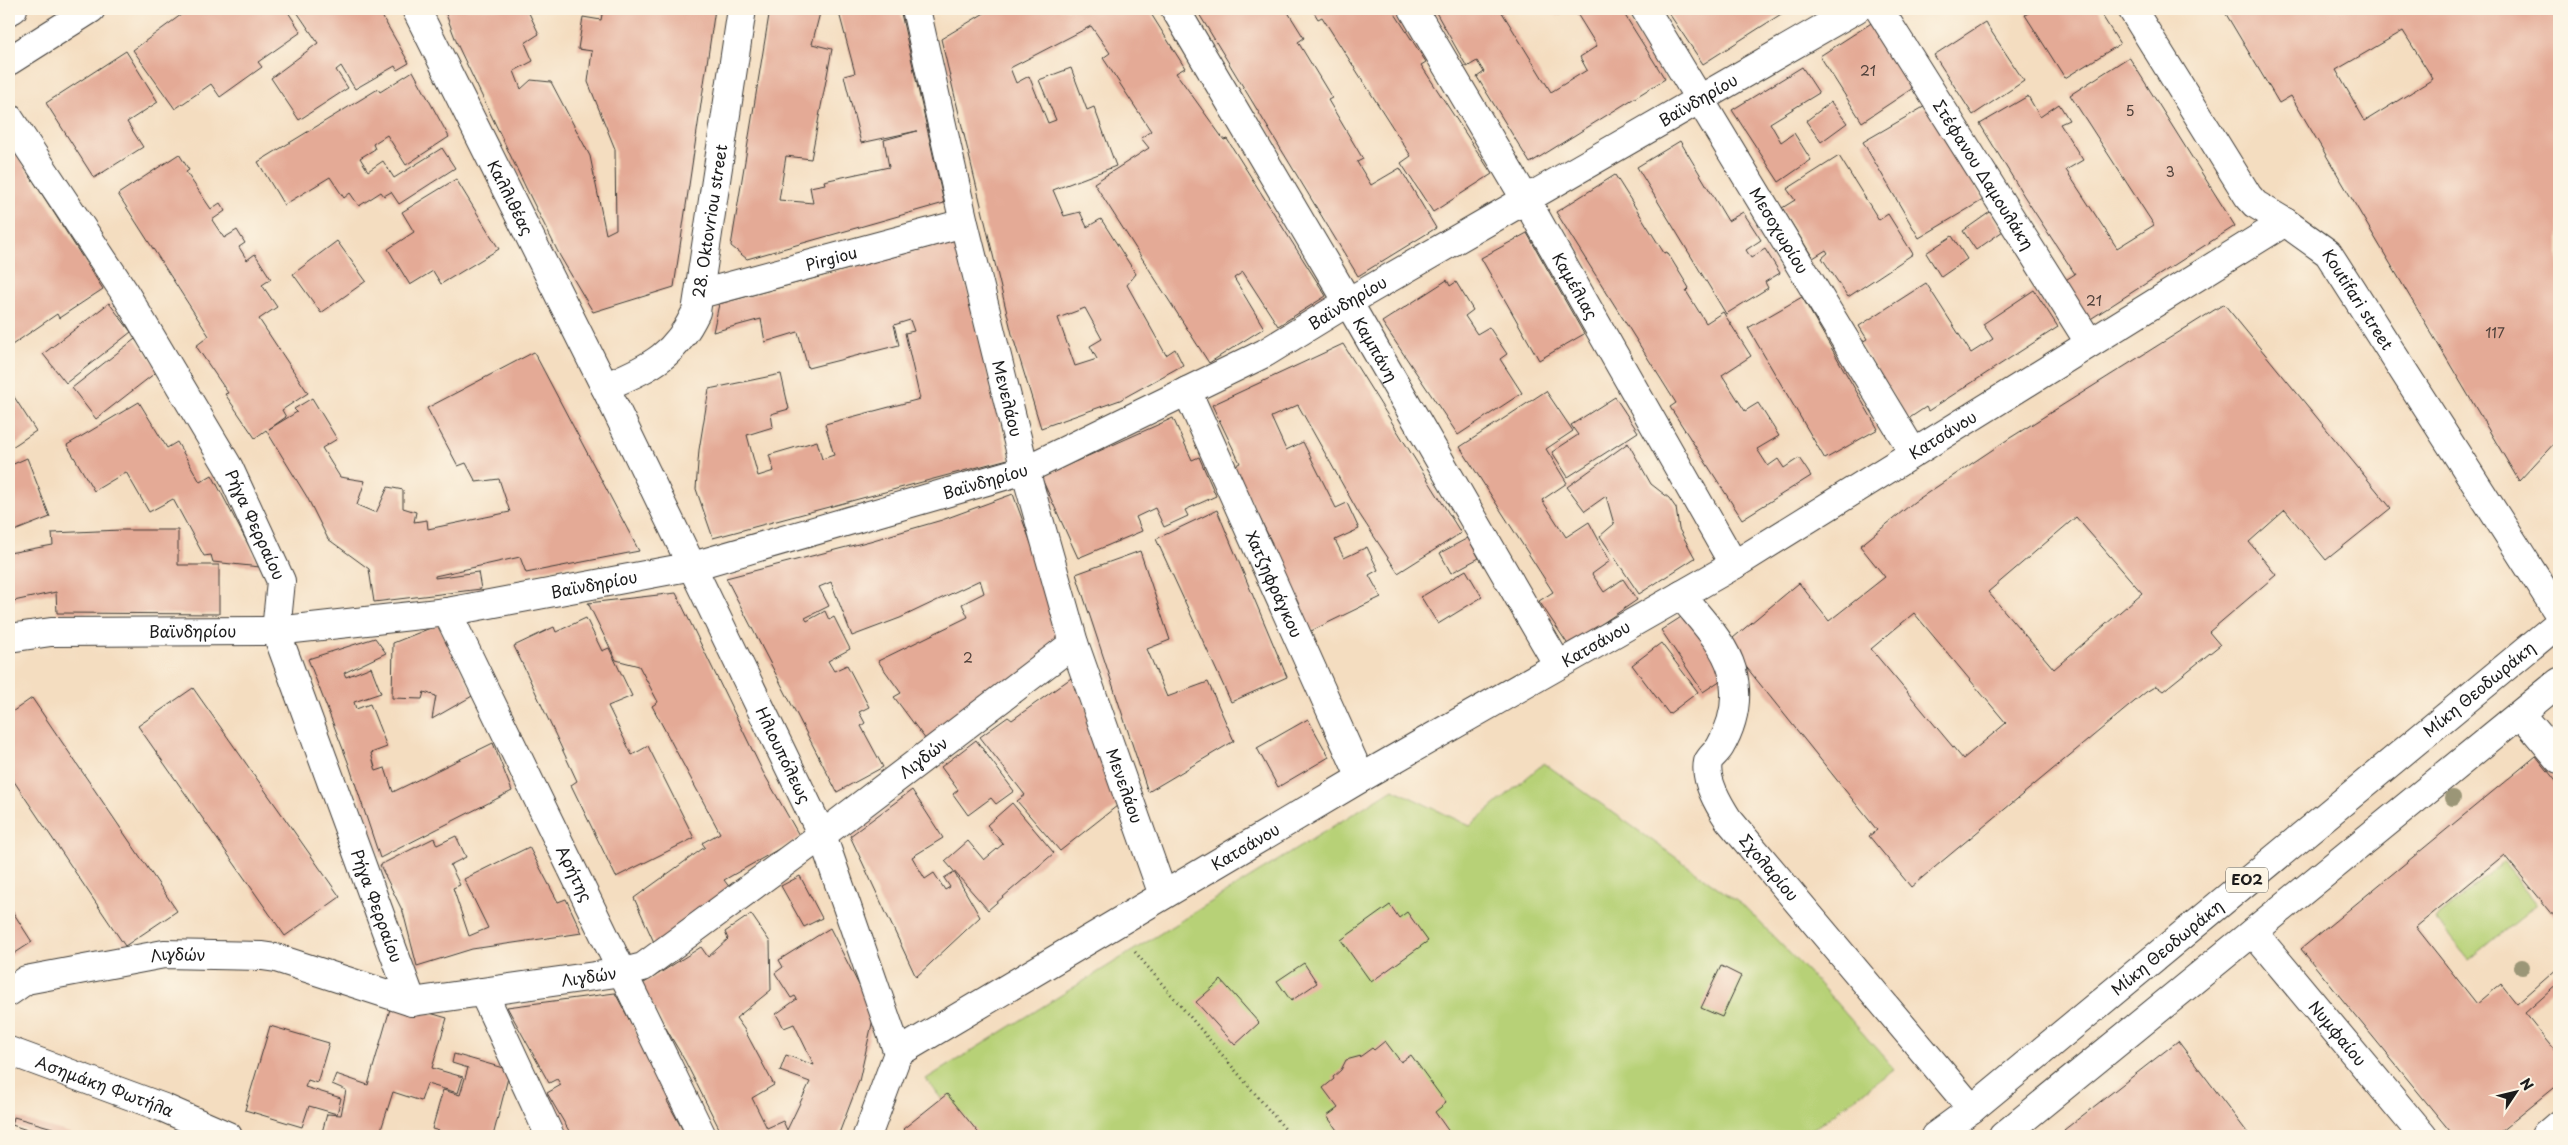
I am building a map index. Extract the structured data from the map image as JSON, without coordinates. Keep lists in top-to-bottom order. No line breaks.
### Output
{"streets":{"main road":["Βαϊνδηρίου","Στέφανου Δαμουλάκη","Καλλιθέας","28. Oktovriou street","Μεσοχωρίου","Pirgiou","Καμέλιας","Koutifari street","Καμπάνη","Μενελάου","Κατσάνου","Ρήγα Φερραίου","Χατζηφράγκου","Μίκη Θεοδωράκη","Ηλιουπόλεως","Λιγδών","Σχολαρίου","Αρήτης","ΕΟ2","Νυμφαίου","Ασημάκη Φωτήλα"]},"crossings":[["Βαϊνδηρίου","Μεσοχωρίου"],["Βαϊνδηρίου","Καμέλιας"],["Βαϊνδηρίου","Καμπάνη"],["Βαϊνδηρίου","Μενελάου"],["Βαϊνδηρίου","Ρήγα Φερραίου"],["Βαϊνδηρίου","Χατζηφράγκου"],["Βαϊνδηρίου","Ηλιουπόλεως"],["Βαϊνδηρίου","Αρήτης"],["Στέφανου Δαμουλάκη","Κατσάνου"],["Καλλιθέας","28. Oktovriou street"],["Καλλιθέας","Ηλιουπόλεως"],["28. Oktovriou street","Pirgiou"],["28. Oktovriou street","Ηλιουπόλεως"],["Μεσοχωρίου","Κατσάνου"],["Pirgiou","Μενελάου"],["Καμέλιας","Κατσάνου"],["Koutifari street","Κατσάνου"],["Καμπάνη","Κατσάνου"],["Μενελάου","Κατσάνου"],["Μενελάου","Λιγδών"],["Κατσάνου","Χατζηφράγκου"],["Κατσάνου","Ηλιουπόλεως"],["Κατσάνου","Σχολαρίου"],["Ρήγα Φερραίου","Λιγδών"],["Μίκη Θεοδωράκη","Σχολαρίου"],["Ηλιουπόλεως","Λιγδών"],["Λιγδών","Αρήτης"],["ΕΟ2","Νυμφαίου"]],"house_numbers":["21","5","3","21","117","2"],"north":"top right"}
